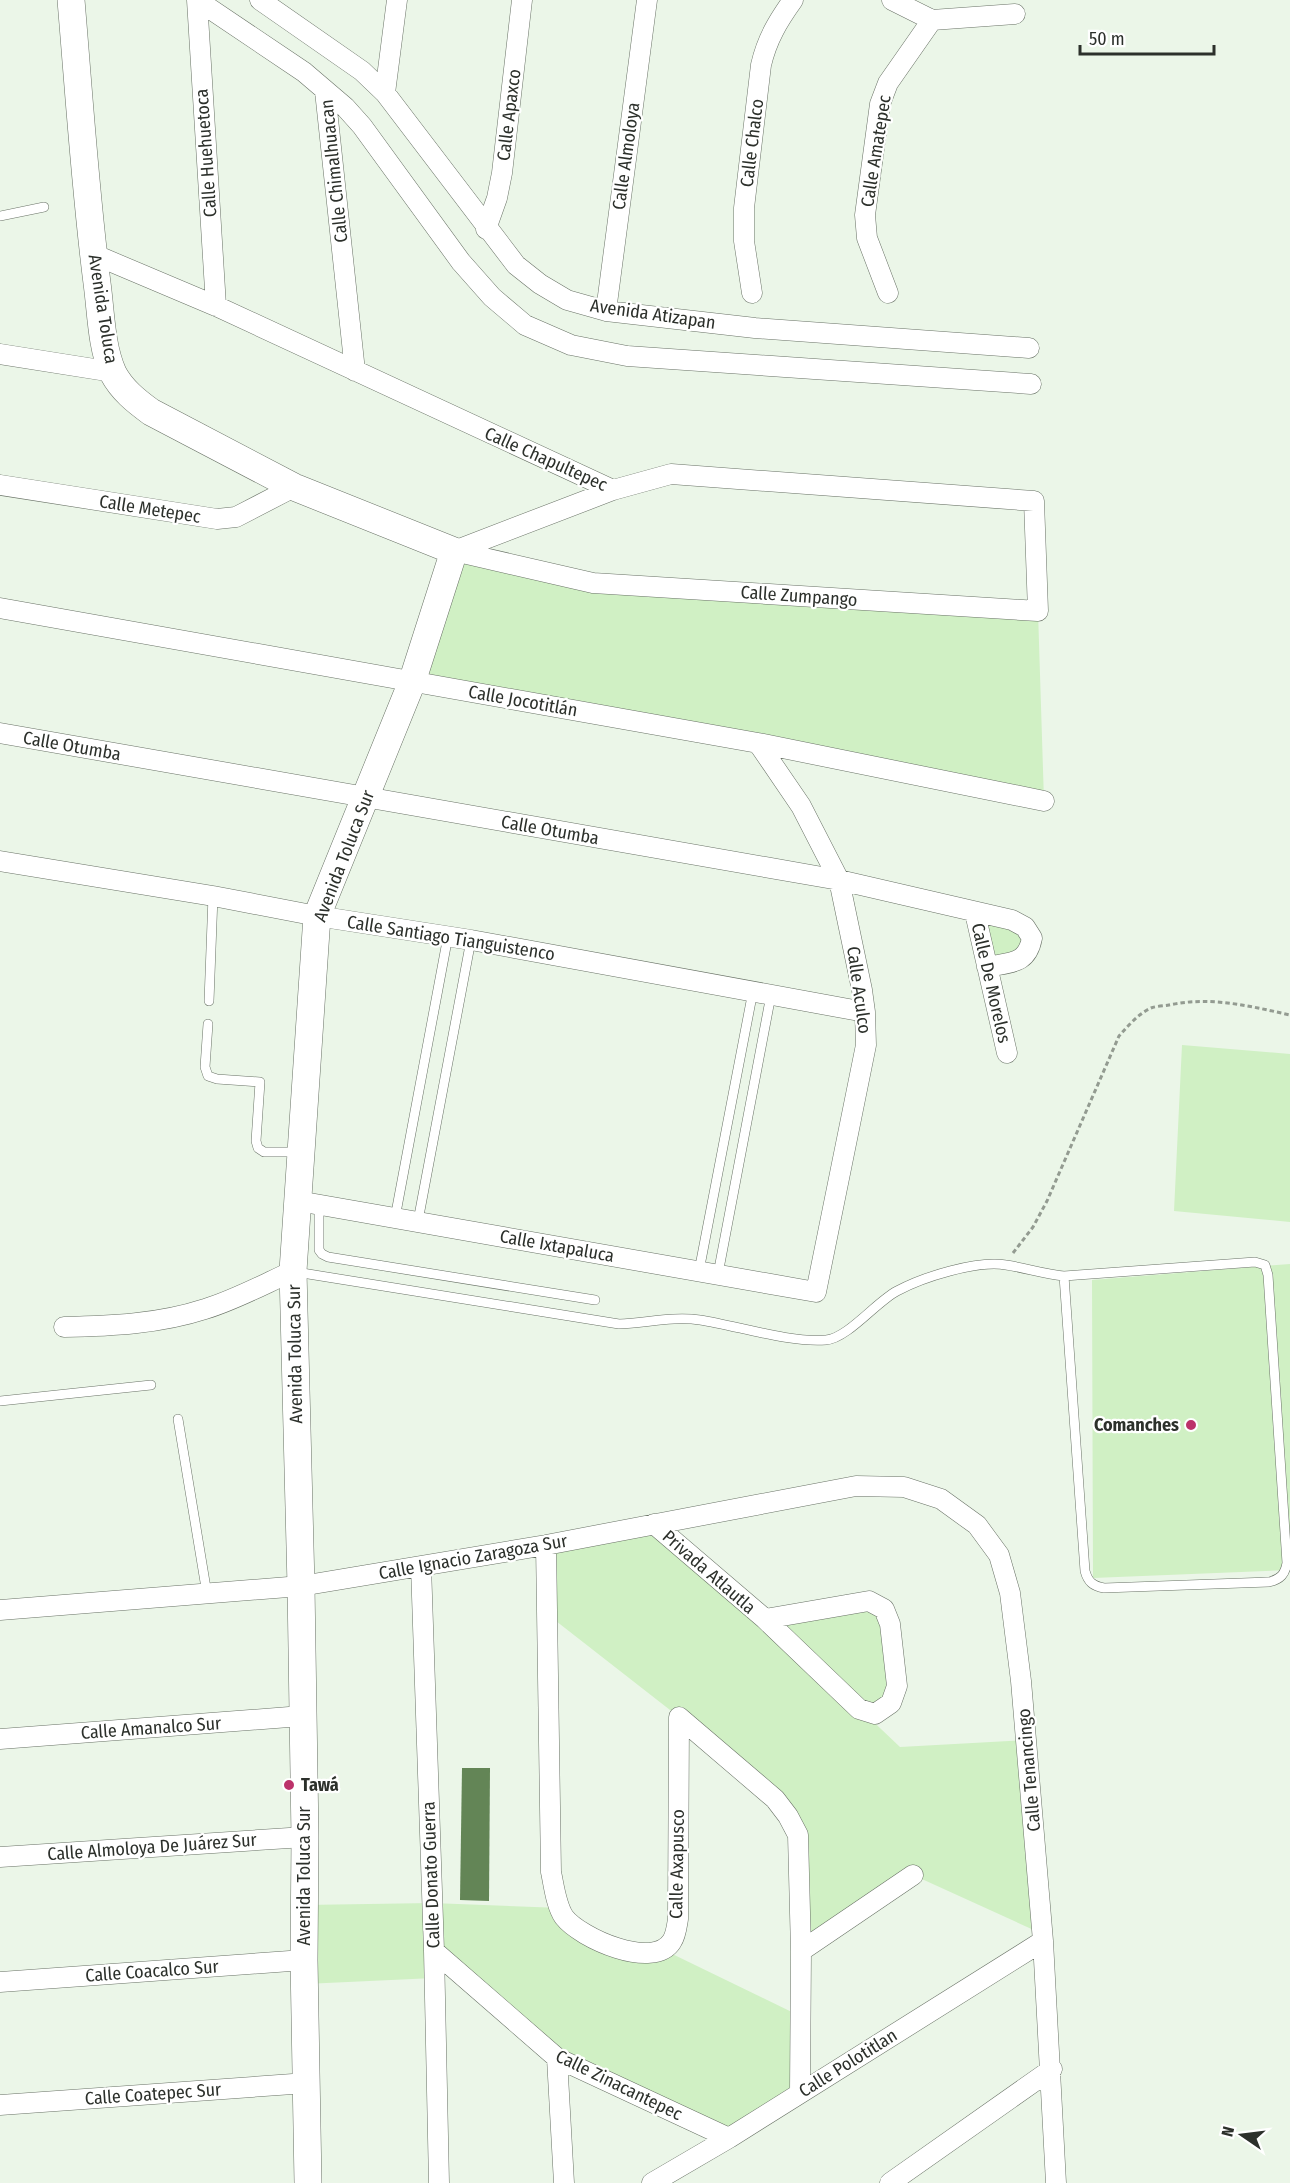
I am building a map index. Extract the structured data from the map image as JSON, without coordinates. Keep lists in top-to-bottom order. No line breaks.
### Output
{"streets":{"street":["Calle Apaxco","Calle Chalco","Calle Amatepec","Calle Huehuetoca","Calle Almoloya","Calle Chimalhuacan","Avenida Toluca","Avenida Atizapan","Calle Chapultepec","Calle Metepec","Calle Zumpango","Calle Jocotitlán","Calle Otumba","Avenida Toluca Sur","Calle Santiago Tianguistenco","Calle De Morelos","Calle Aculco","Calle Ixtapaluca","Calle Ignacio Zaragoza Sur","Privada Atlautla","Calle Amanalco Sur","Calle Tenancingo","Calle Almoloya De Juárez Sur","Calle Axapusco","Calle Donato Guerra","Calle Coacalco Sur","Calle Polotitlan","Calle Zinacantepec","Calle Coatepec Sur"]},"crossings":[["Calle Apaxco","Avenida Atizapan"],["Calle Huehuetoca","Calle Chimalhuacan"],["Calle Huehuetoca","Calle Chapultepec"],["Calle Almoloya","Avenida Atizapan"],["Calle Chimalhuacan","Calle Chapultepec"],["Avenida Toluca","Calle Chapultepec"],["Avenida Toluca","Calle Metepec"],["Avenida Toluca","Calle Zumpango"],["Avenida Toluca","Avenida Toluca Sur"],["Calle Chapultepec","Calle Zumpango"],["Calle Zumpango","Avenida Toluca Sur"],["Calle Jocotitlán","Avenida Toluca Sur"],["Calle Jocotitlán","Calle Aculco"],["Calle Otumba","Avenida Toluca Sur"],["Calle Otumba","Calle De Morelos"],["Calle Otumba","Calle Aculco"],["Avenida Toluca Sur","Calle Santiago Tianguistenco"],["Avenida Toluca Sur","Calle Ixtapaluca"],["Avenida Toluca Sur","Calle Ignacio Zaragoza Sur"],["Avenida Toluca Sur","Calle Amanalco Sur"],["Avenida Toluca Sur","Calle Almoloya De Juárez Sur"],["Avenida Toluca Sur","Calle Coacalco Sur"],["Avenida Toluca Sur","Calle Coatepec Sur"],["Calle Santiago Tianguistenco","Calle Aculco"],["Calle Aculco","Calle Ixtapaluca"],["Calle Ignacio Zaragoza Sur","Privada Atlautla"],["Calle Ignacio Zaragoza Sur","Calle Tenancingo"],["Calle Ignacio Zaragoza Sur","Calle Axapusco"],["Calle Ignacio Zaragoza Sur","Calle Donato Guerra"],["Calle Tenancingo","Calle Polotitlan"],["Calle Axapusco","Calle Polotitlan"],["Calle Donato Guerra","Calle Zinacantepec"],["Calle Polotitlan","Calle Zinacantepec"]],"places":["Comanches","Tawá"],"scale_bar":"50 m","north":"left"}
